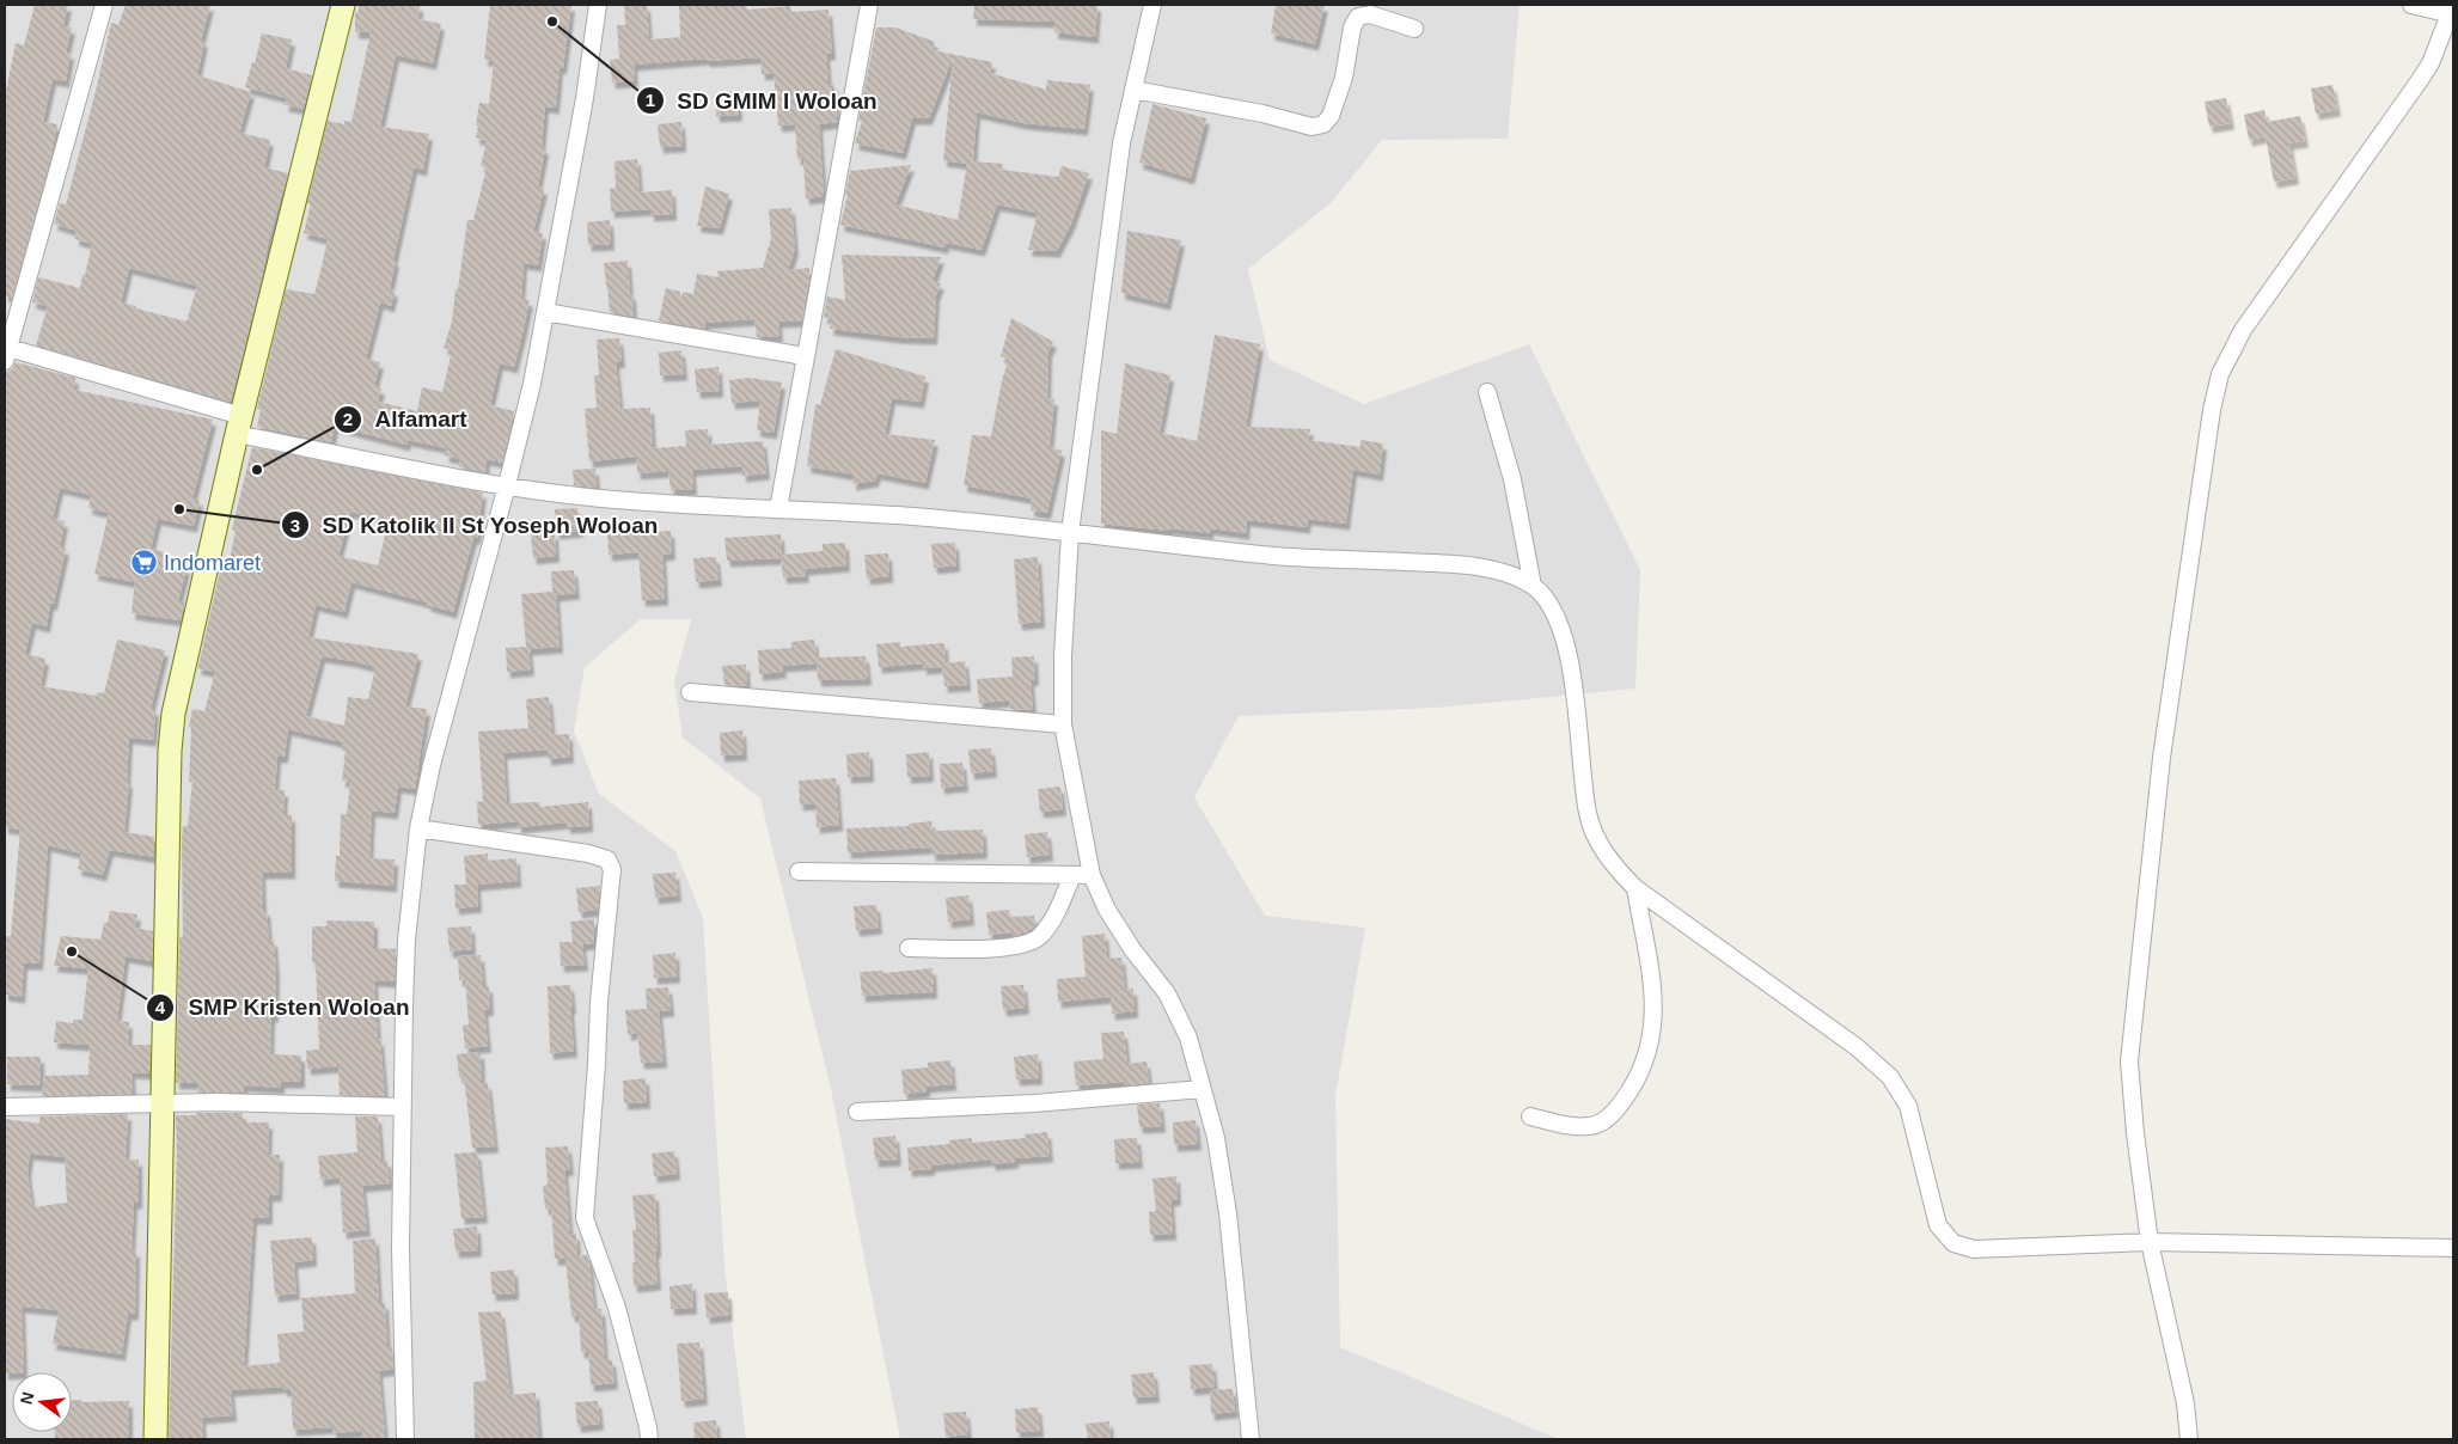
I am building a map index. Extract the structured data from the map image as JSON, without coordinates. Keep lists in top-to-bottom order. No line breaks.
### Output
{"places":{"other":["SD GMIM I Woloan","Alfamart","SD Katolik II St Yoseph Woloan","SMP Kristen Woloan"],"supermarket":["Indomaret"]},"north":"left"}
